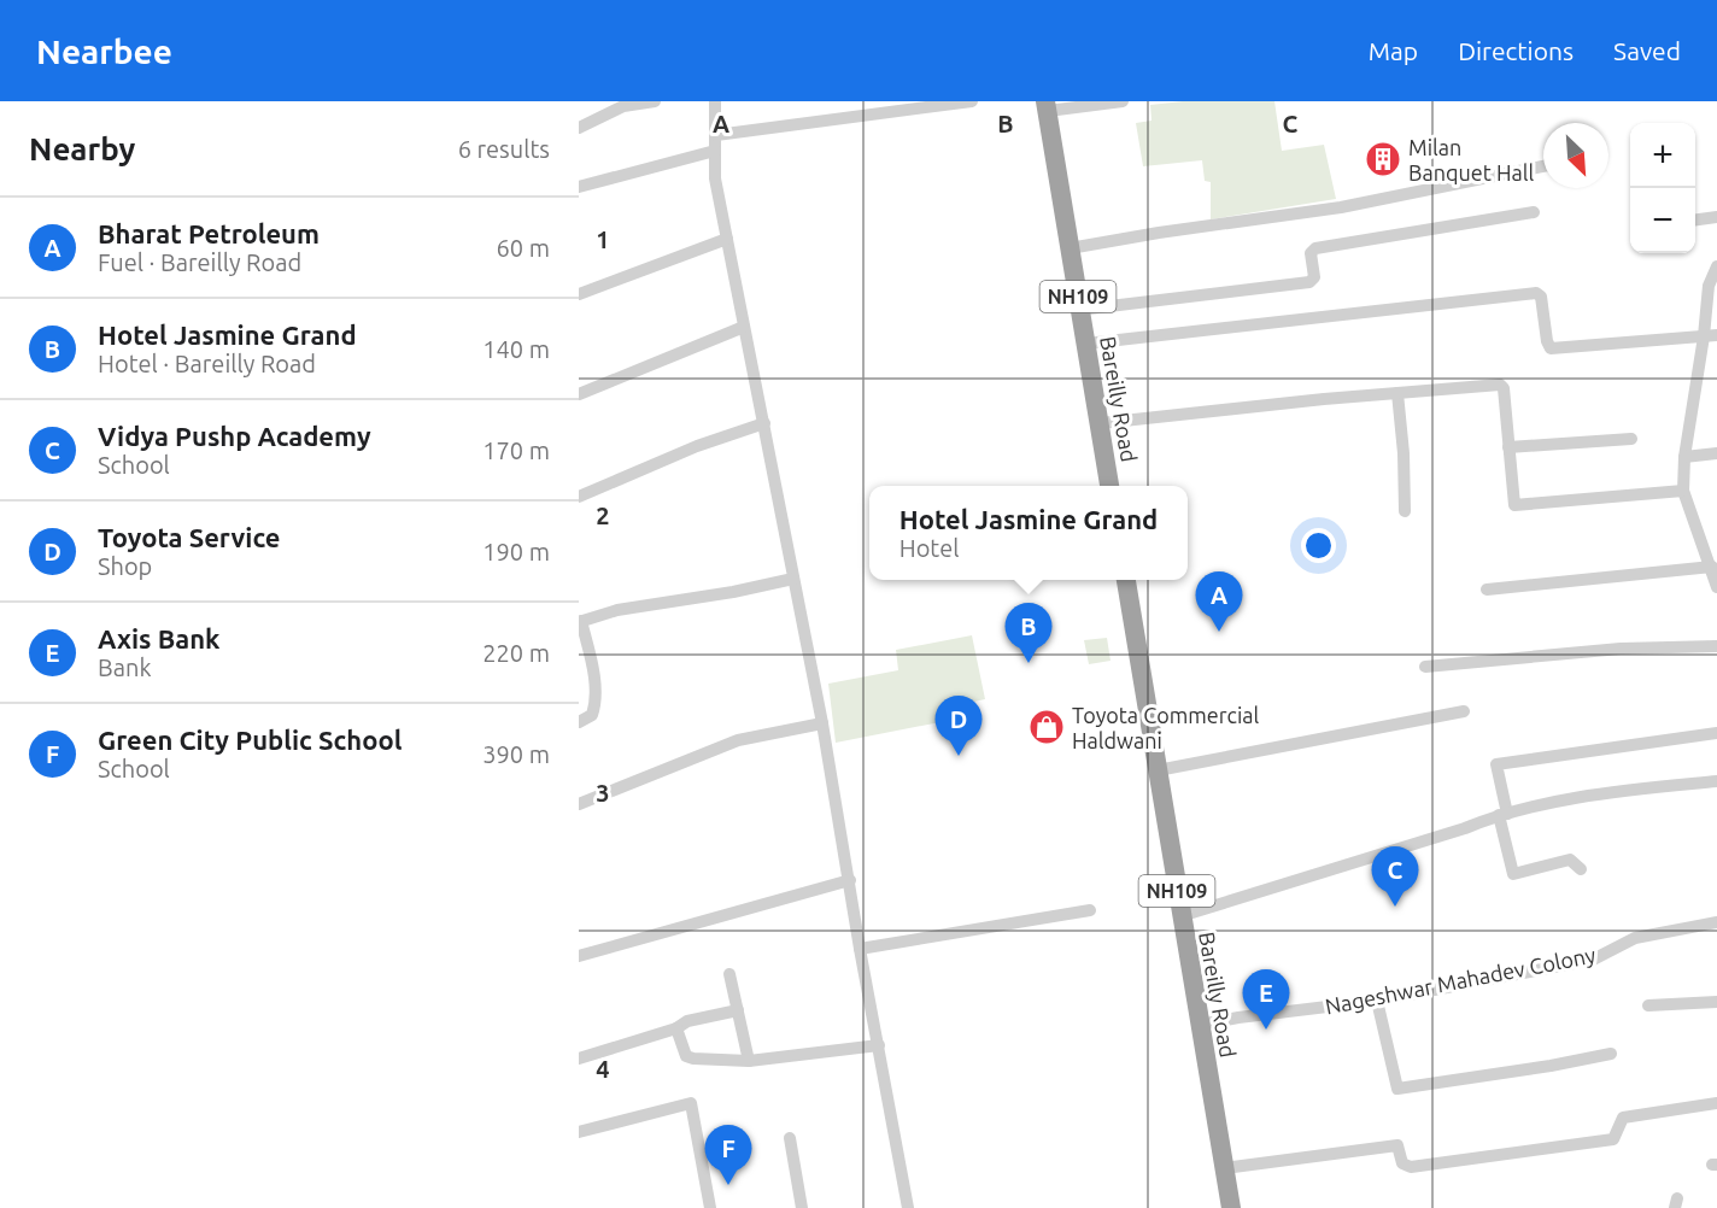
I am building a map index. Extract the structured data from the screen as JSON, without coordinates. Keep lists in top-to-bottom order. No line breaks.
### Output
{"streets":{"highway":["NH109","Bareilly Road"],"street":["Nageshwar Mahadev Colony"]},"crossings":[["Bareilly Road","Nageshwar Mahadev Colony"]],"places":{"building":["Milan Banquet Hall"],"shop":["Toyota Commercial Haldwani"]},"north":"bottom right","page":{"header":"Nearbee","nav":["Map","Directions","Saved"],"heading":["Nearby","6 results"],"map_buttons":["+","−"],"list":[{"mark":"A","name":"Bharat Petroleum","note":"Fuel · Bareilly Road","value":"60 m"},{"mark":"B","name":"Hotel Jasmine Grand","note":"Hotel · Bareilly Road","value":"140 m"},{"mark":"C","name":"Vidya Pushp Academy","note":"School","value":"170 m"},{"mark":"D","name":"Toyota Service","note":"Shop","value":"190 m"},{"mark":"E","name":"Axis Bank","note":"Bank","value":"220 m"},{"mark":"F","name":"Green City Public School","note":"School","value":"390 m"}],"popup":["Hotel Jasmine Grand","Hotel"],"pins":["A","B","D","C","E","F"]},"grid":{"columns":["A","B","C"],"rows":["1","2","3","4"]}}
